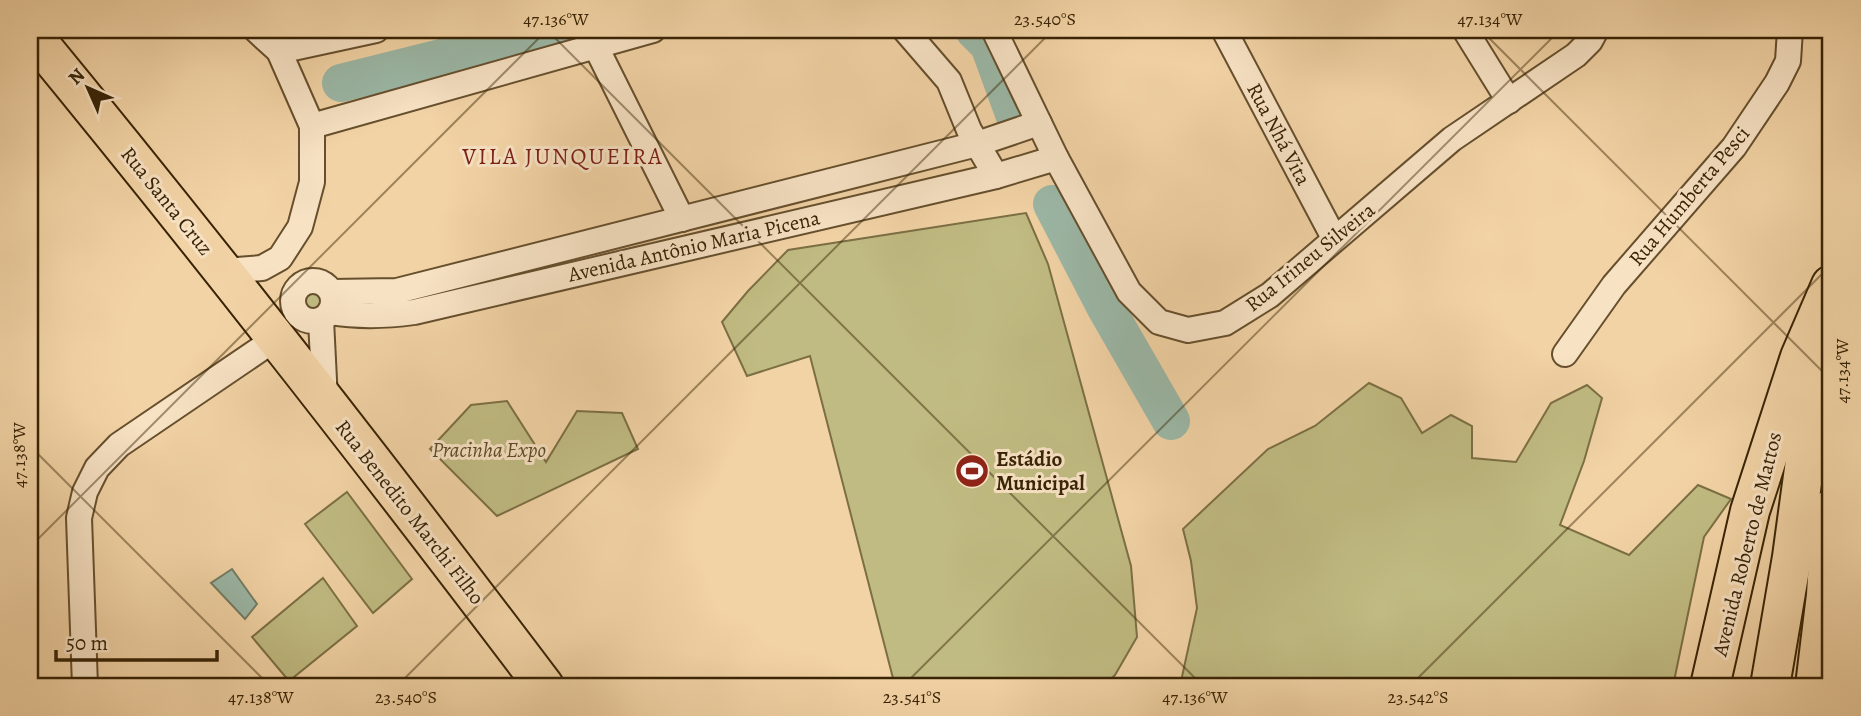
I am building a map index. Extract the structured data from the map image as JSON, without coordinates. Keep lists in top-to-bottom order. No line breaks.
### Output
{"streets":{"main road":["Rua Santa Cruz","Rua Benedito Marchi Filho","Avenida Roberto de Mattos"],"street":["Rua Nhá Vita","Rua Humberta Pesci","Avenida Antônio Maria Picena","Rua Irineu Silveira"]},"crossings":[["Rua Nhá Vita","Rua Irineu Silveira"],["Rua Santa Cruz","Rua Benedito Marchi Filho"],["Avenida Antônio Maria Picena","Rua Irineu Silveira"]],"districts":["VILA JUNQUEIRA"],"parks":["Pracinha Expo"],"places":{"sports":["Estádio Municipal"]},"scale_bar":"50 m","north":"top left","coordinates":["47.136°W","23.540°S","47.134°W","47.138°W","23.541°S","23.542°S"]}
